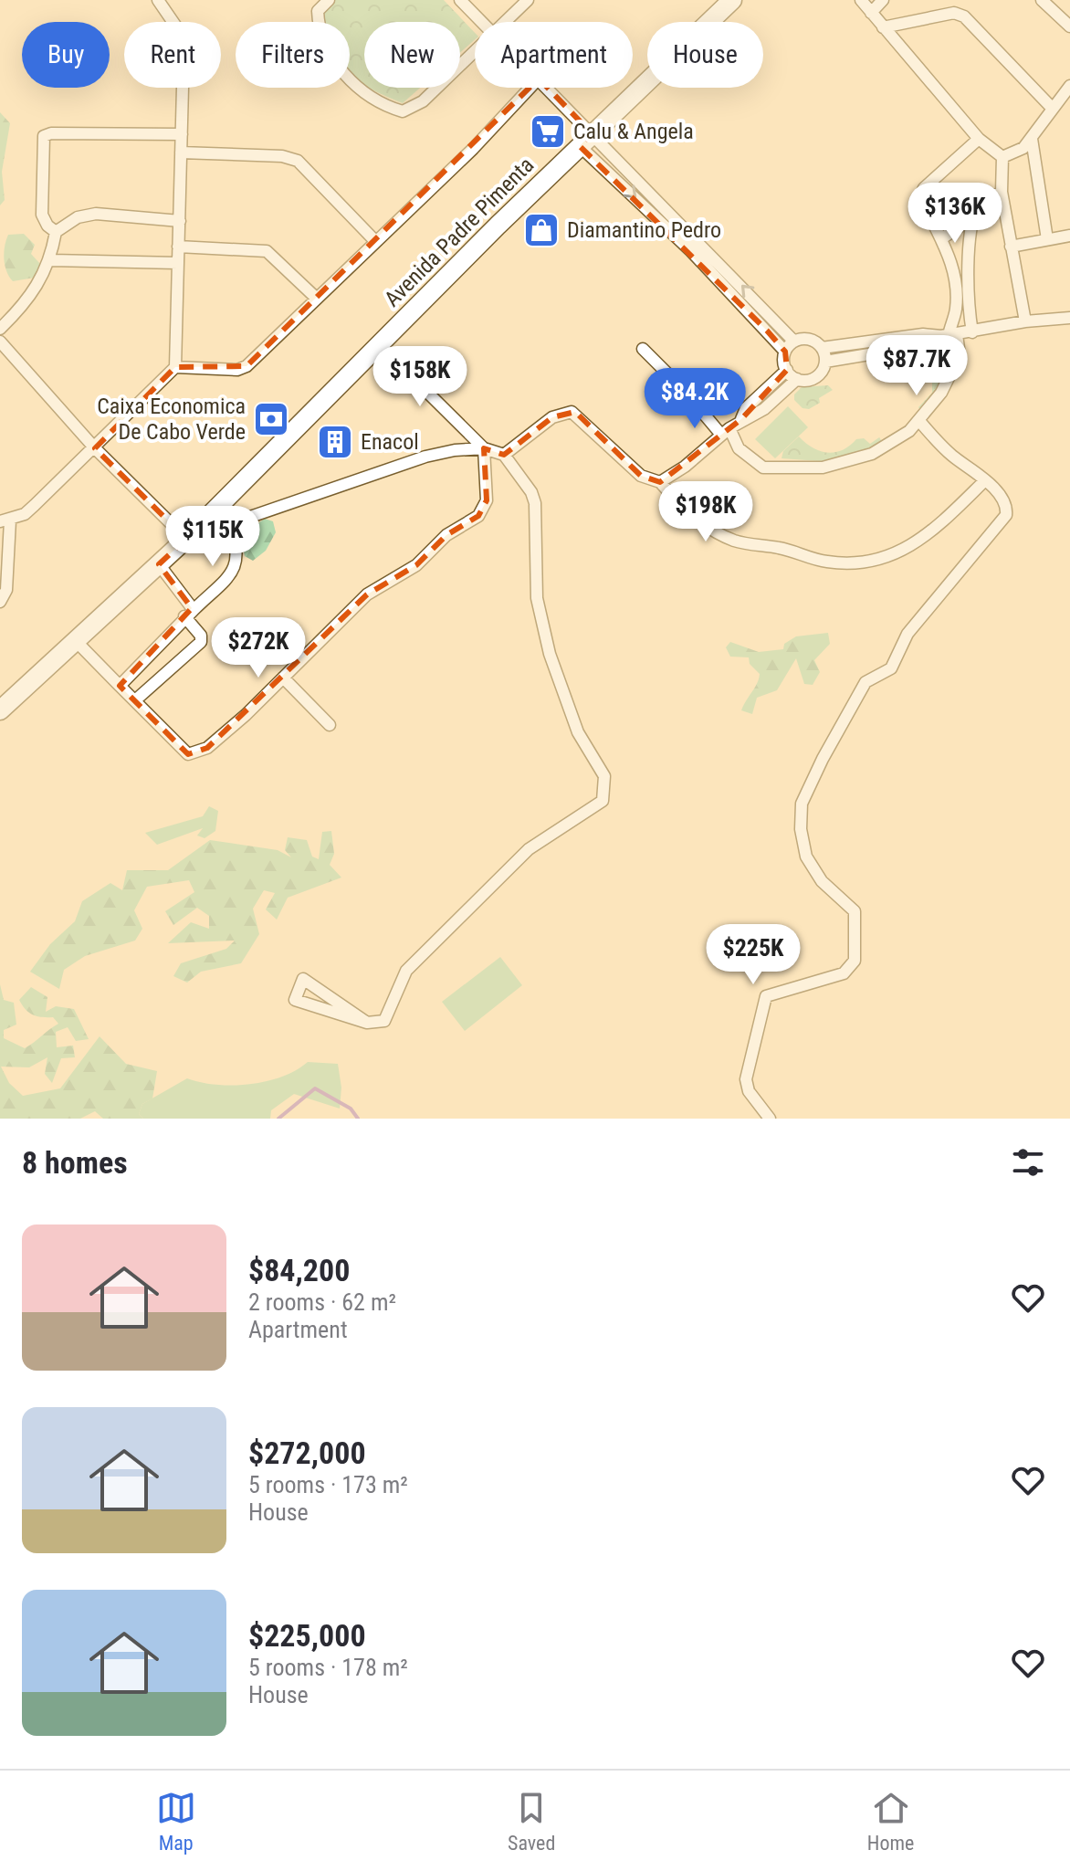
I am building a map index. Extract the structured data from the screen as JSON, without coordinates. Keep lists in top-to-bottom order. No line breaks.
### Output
{"streets":{"main road":["Avenida Padre Pimenta"]},"places":{"supermarket":["Calu & Angela"],"shop":["Diamantino Pedro"],"bank":["Caixa Economica De Cabo Verde"],"building":["Enacol"]},"page":{"chip":["Buy","Rent","Filters","New","Apartment","House"],"price":["$136K","$87.7K","$158K","$84.2K","$198K","$115K","$272K","$225K"],"heading":"8 homes","list":[{"name":"$84,200","note":"2 rooms · 62 m² · Apartment"},{"name":"$272,000","note":"5 rooms · 173 m² · House"},{"name":"$225,000","note":"5 rooms · 178 m² · House"}],"tabs":["Map","Saved","Home"]}}
